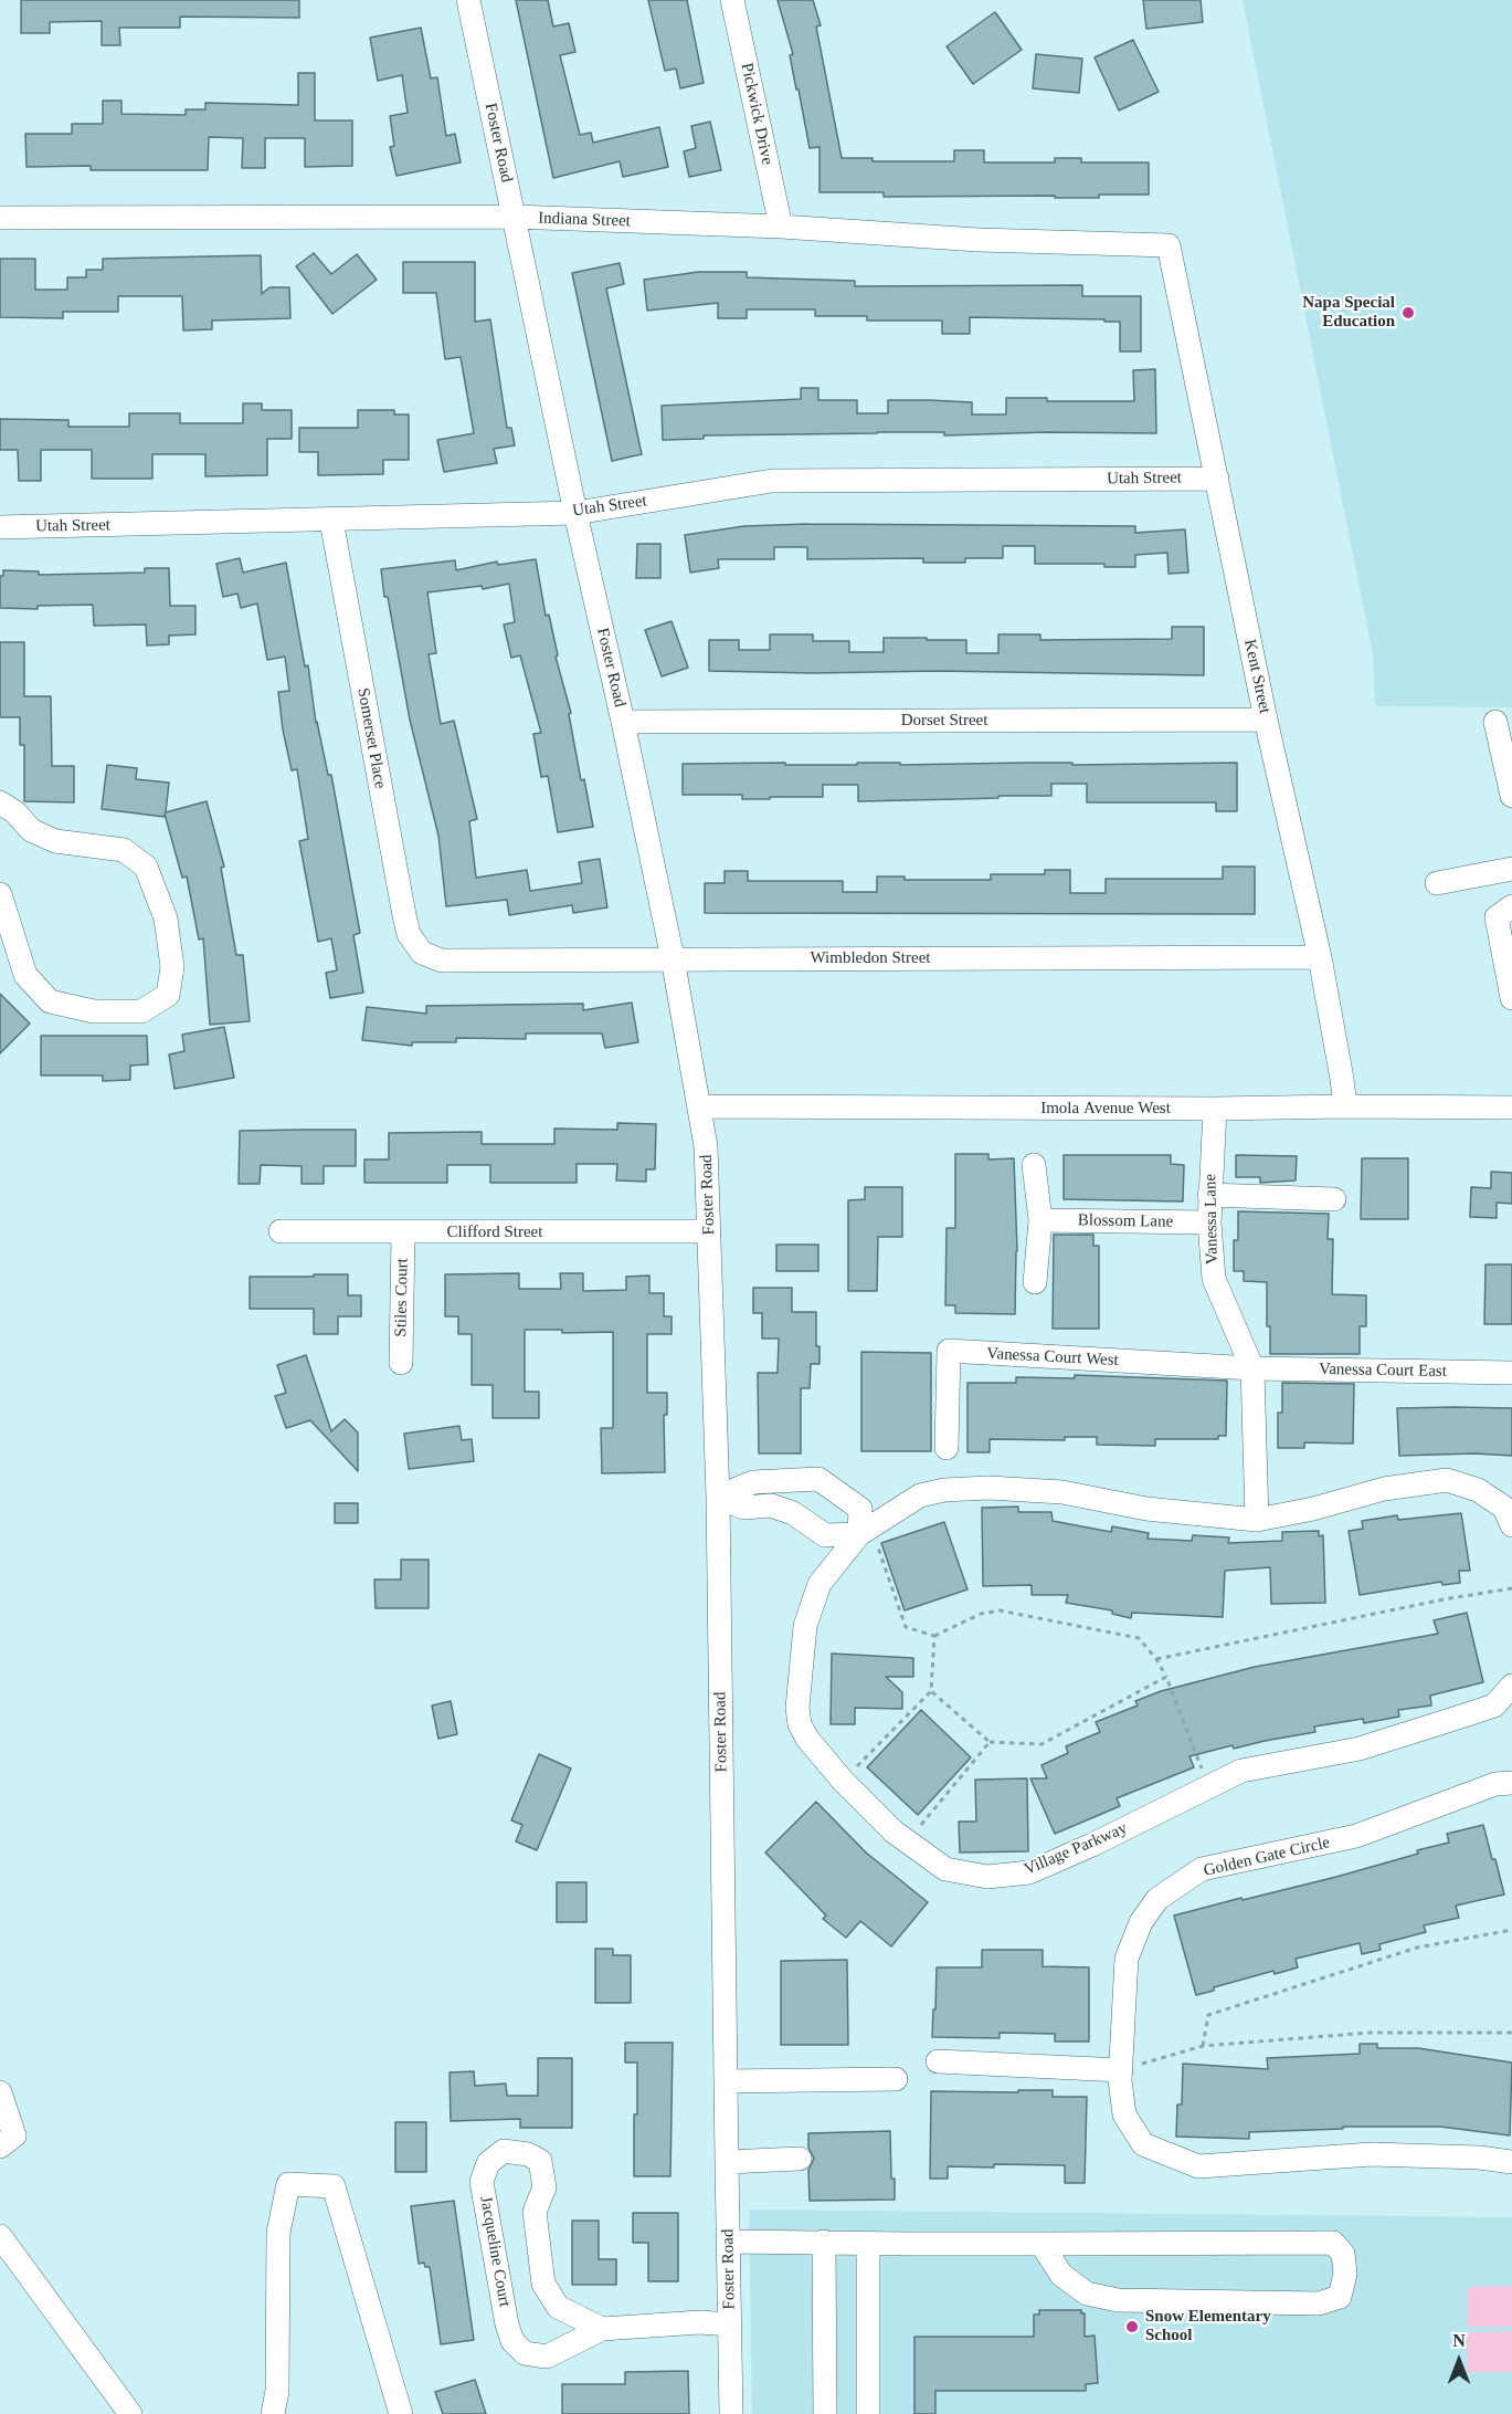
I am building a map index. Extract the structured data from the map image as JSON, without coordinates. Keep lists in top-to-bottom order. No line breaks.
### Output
{"streets":{"street":["Pickwick Drive","Foster Road","Indiana Street","Utah Street","Kent Street","Dorset Street","Somerset Place","Wimbledon Street","Imola Avenue West","Vanessa Lane","Blossom Lane","Clifford Street","Stiles Court","Vanessa Court West","Vanessa Court East","Village Parkway","Golden Gate Circle","Jacqueline Court"]},"crossings":[["Pickwick Drive","Indiana Street"],["Foster Road","Indiana Street"],["Foster Road","Utah Street"],["Foster Road","Dorset Street"],["Foster Road","Wimbledon Street"],["Foster Road","Imola Avenue West"],["Foster Road","Clifford Street"],["Foster Road","Jacqueline Court"],["Indiana Street","Kent Street"],["Utah Street","Kent Street"],["Utah Street","Somerset Place"],["Kent Street","Dorset Street"],["Kent Street","Wimbledon Street"],["Kent Street","Imola Avenue West"],["Somerset Place","Wimbledon Street"],["Imola Avenue West","Vanessa Lane"],["Vanessa Lane","Blossom Lane"],["Vanessa Lane","Vanessa Court West"],["Vanessa Lane","Vanessa Court East"],["Vanessa Lane","Village Parkway"],["Clifford Street","Stiles Court"],["Vanessa Court West","Vanessa Court East"]],"places":["Napa Special Education","Snow Elementary School"],"north":"top"}
